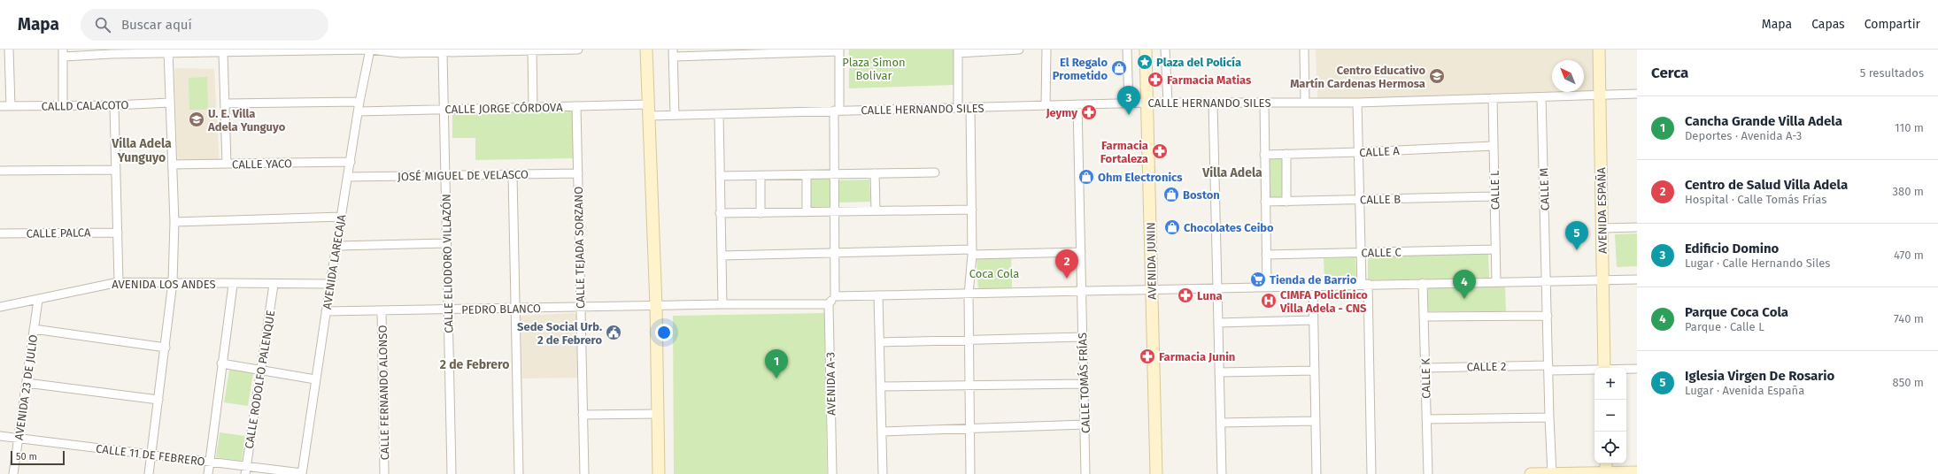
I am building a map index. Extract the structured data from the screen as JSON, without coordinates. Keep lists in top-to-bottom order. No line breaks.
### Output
{"streets":{"street":["CALLE HERNANDO SILES","CALLD CALACOTO","CALLE JORGE CÓRDOVA","CALLE A","CALLE YACO","JOSÉ MIGUEL DE VELASCO","CALLE M","CALLE L","CALLE B","AVENIDA ESPAÑA","CALLE PALCA","CALLE TEJADA SORZANO","CALLE C","AVENIDA JUNIN","AVENIDA LARECAJA","CALLE ELIODORO VILLAZÓN","AVENIDA LOS ANDES","PEDRO BLANCO","CALLE 2","CALLE K","CALLE RODOLFO PALENQUE","CALLE TOMÁS FRÍAS","AVENIDA A-3","AVENIDA 23 DE JULIO","CALLE FERNANDO ALONSO","CALLE 11 DE FEBRERO"]},"crossings":[["CALLE HERNANDO SILES","CALLE JORGE CÓRDOVA"],["CALLE HERNANDO SILES","CALLE M"],["CALLE HERNANDO SILES","CALLE L"],["CALLE HERNANDO SILES","AVENIDA ESPAÑA"],["CALLE HERNANDO SILES","AVENIDA JUNIN"],["CALLE HERNANDO SILES","CALLE TOMÁS FRÍAS"],["CALLE JORGE CÓRDOVA","CALLE TEJADA SORZANO"],["CALLE JORGE CÓRDOVA","AVENIDA LARECAJA"],["CALLE JORGE CÓRDOVA","CALLE ELIODORO VILLAZÓN"],["CALLE A","CALLE L"],["CALLE YACO","AVENIDA LARECAJA"],["JOSÉ MIGUEL DE VELASCO","CALLE TEJADA SORZANO"],["JOSÉ MIGUEL DE VELASCO","AVENIDA LARECAJA"],["JOSÉ MIGUEL DE VELASCO","CALLE ELIODORO VILLAZÓN"],["CALLE M","CALLE 2"],["CALLE L","CALLE B"],["CALLE L","CALLE C"],["CALLE TEJADA SORZANO","PEDRO BLANCO"],["AVENIDA LARECAJA","AVENIDA LOS ANDES"],["AVENIDA LARECAJA","PEDRO BLANCO"],["AVENIDA LARECAJA","CALLE 11 DE FEBRERO"],["CALLE ELIODORO VILLAZÓN","PEDRO BLANCO"],["AVENIDA LOS ANDES","CALLE RODOLFO PALENQUE"],["AVENIDA LOS ANDES","AVENIDA 23 DE JULIO"],["PEDRO BLANCO","AVENIDA A-3"],["PEDRO BLANCO","CALLE FERNANDO ALONSO"],["CALLE 2","CALLE K"],["CALLE RODOLFO PALENQUE","CALLE 11 DE FEBRERO"],["AVENIDA 23 DE JULIO","CALLE 11 DE FEBRERO"]],"districts":["Villa Adela Yunguyo","Villa Adela","2 de Febrero"],"parks":["Plaza Simon Bolivar","Coca Cola"],"places":{"place":["Plaza del Policía"],"shop":["El Regalo Prometido","Ohm Electronics","Boston","Chocolates Ceibo"],"school or university":["Centro Educativo Martín Cardenas Hermosa","U. E. Villa Adela Yunguyo"],"pharmacy":["Farmacia Matias","Jeymy","Farmacia Fortaleza","Luna","Farmacia Junin"],"supermarket":["Tienda de Barrio"],"hospital":["CIMFA Policlínico Villa Adela - CNS"],"public building":["Sede Social Urb. 2 de Febrero"]},"scale_bar":"50 m","north":"top left","page":{"header":"Mapa","search":"Buscar aquí","nav":["Mapa","Capas","Compartir"],"heading":["Cerca","5 resultados"],"pins":["3","5","2","4","1"],"list":[{"mark":"1","name":"Cancha Grande Villa Adela","note":"Deportes · Avenida A-3","value":"110 m"},{"mark":"2","name":"Centro de Salud Villa Adela","note":"Hospital · Calle Tomás Frías","value":"380 m"},{"mark":"3","name":"Edificio Domino","note":"Lugar · Calle Hernando Siles","value":"470 m"},{"mark":"4","name":"Parque Coca Cola","note":"Parque · Calle L","value":"740 m"},{"mark":"5","name":"Iglesia Virgen De Rosario","note":"Lugar · Avenida España","value":"850 m"}],"map_buttons":["+","−"],"scale":"50 m"}}
